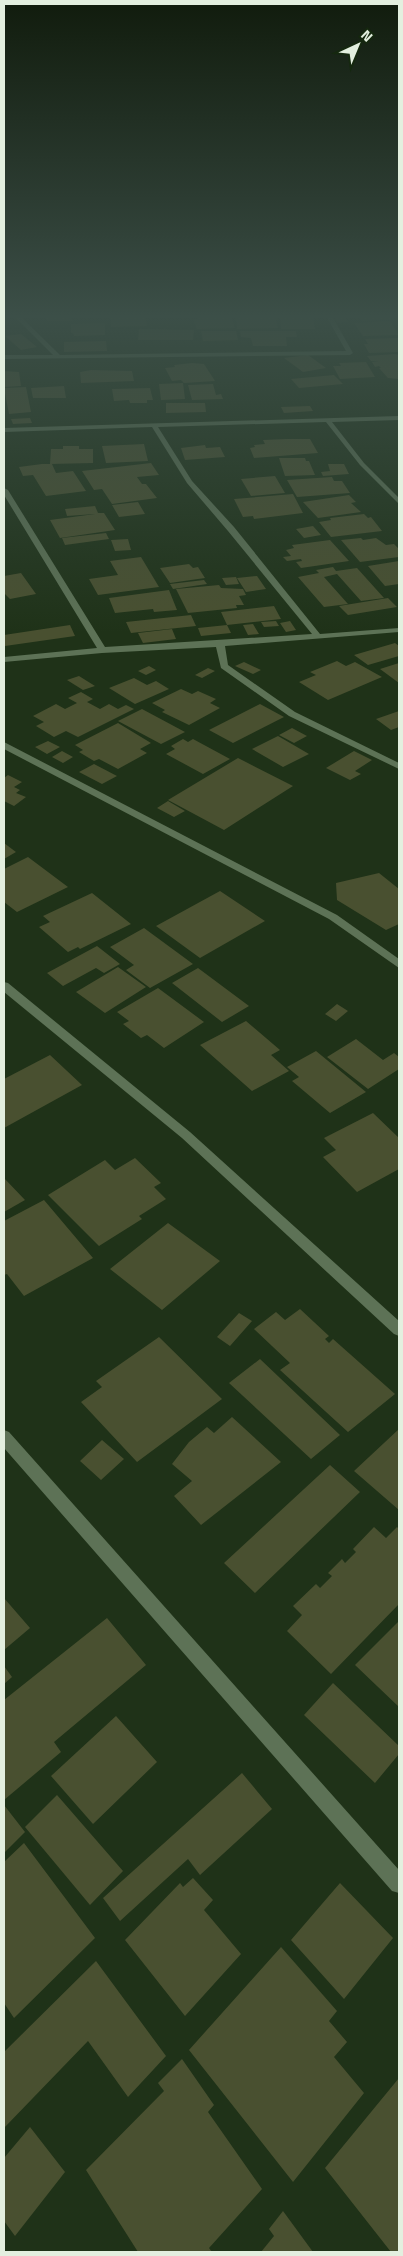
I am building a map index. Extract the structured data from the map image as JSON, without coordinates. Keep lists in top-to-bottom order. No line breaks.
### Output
{"north":"top right"}
